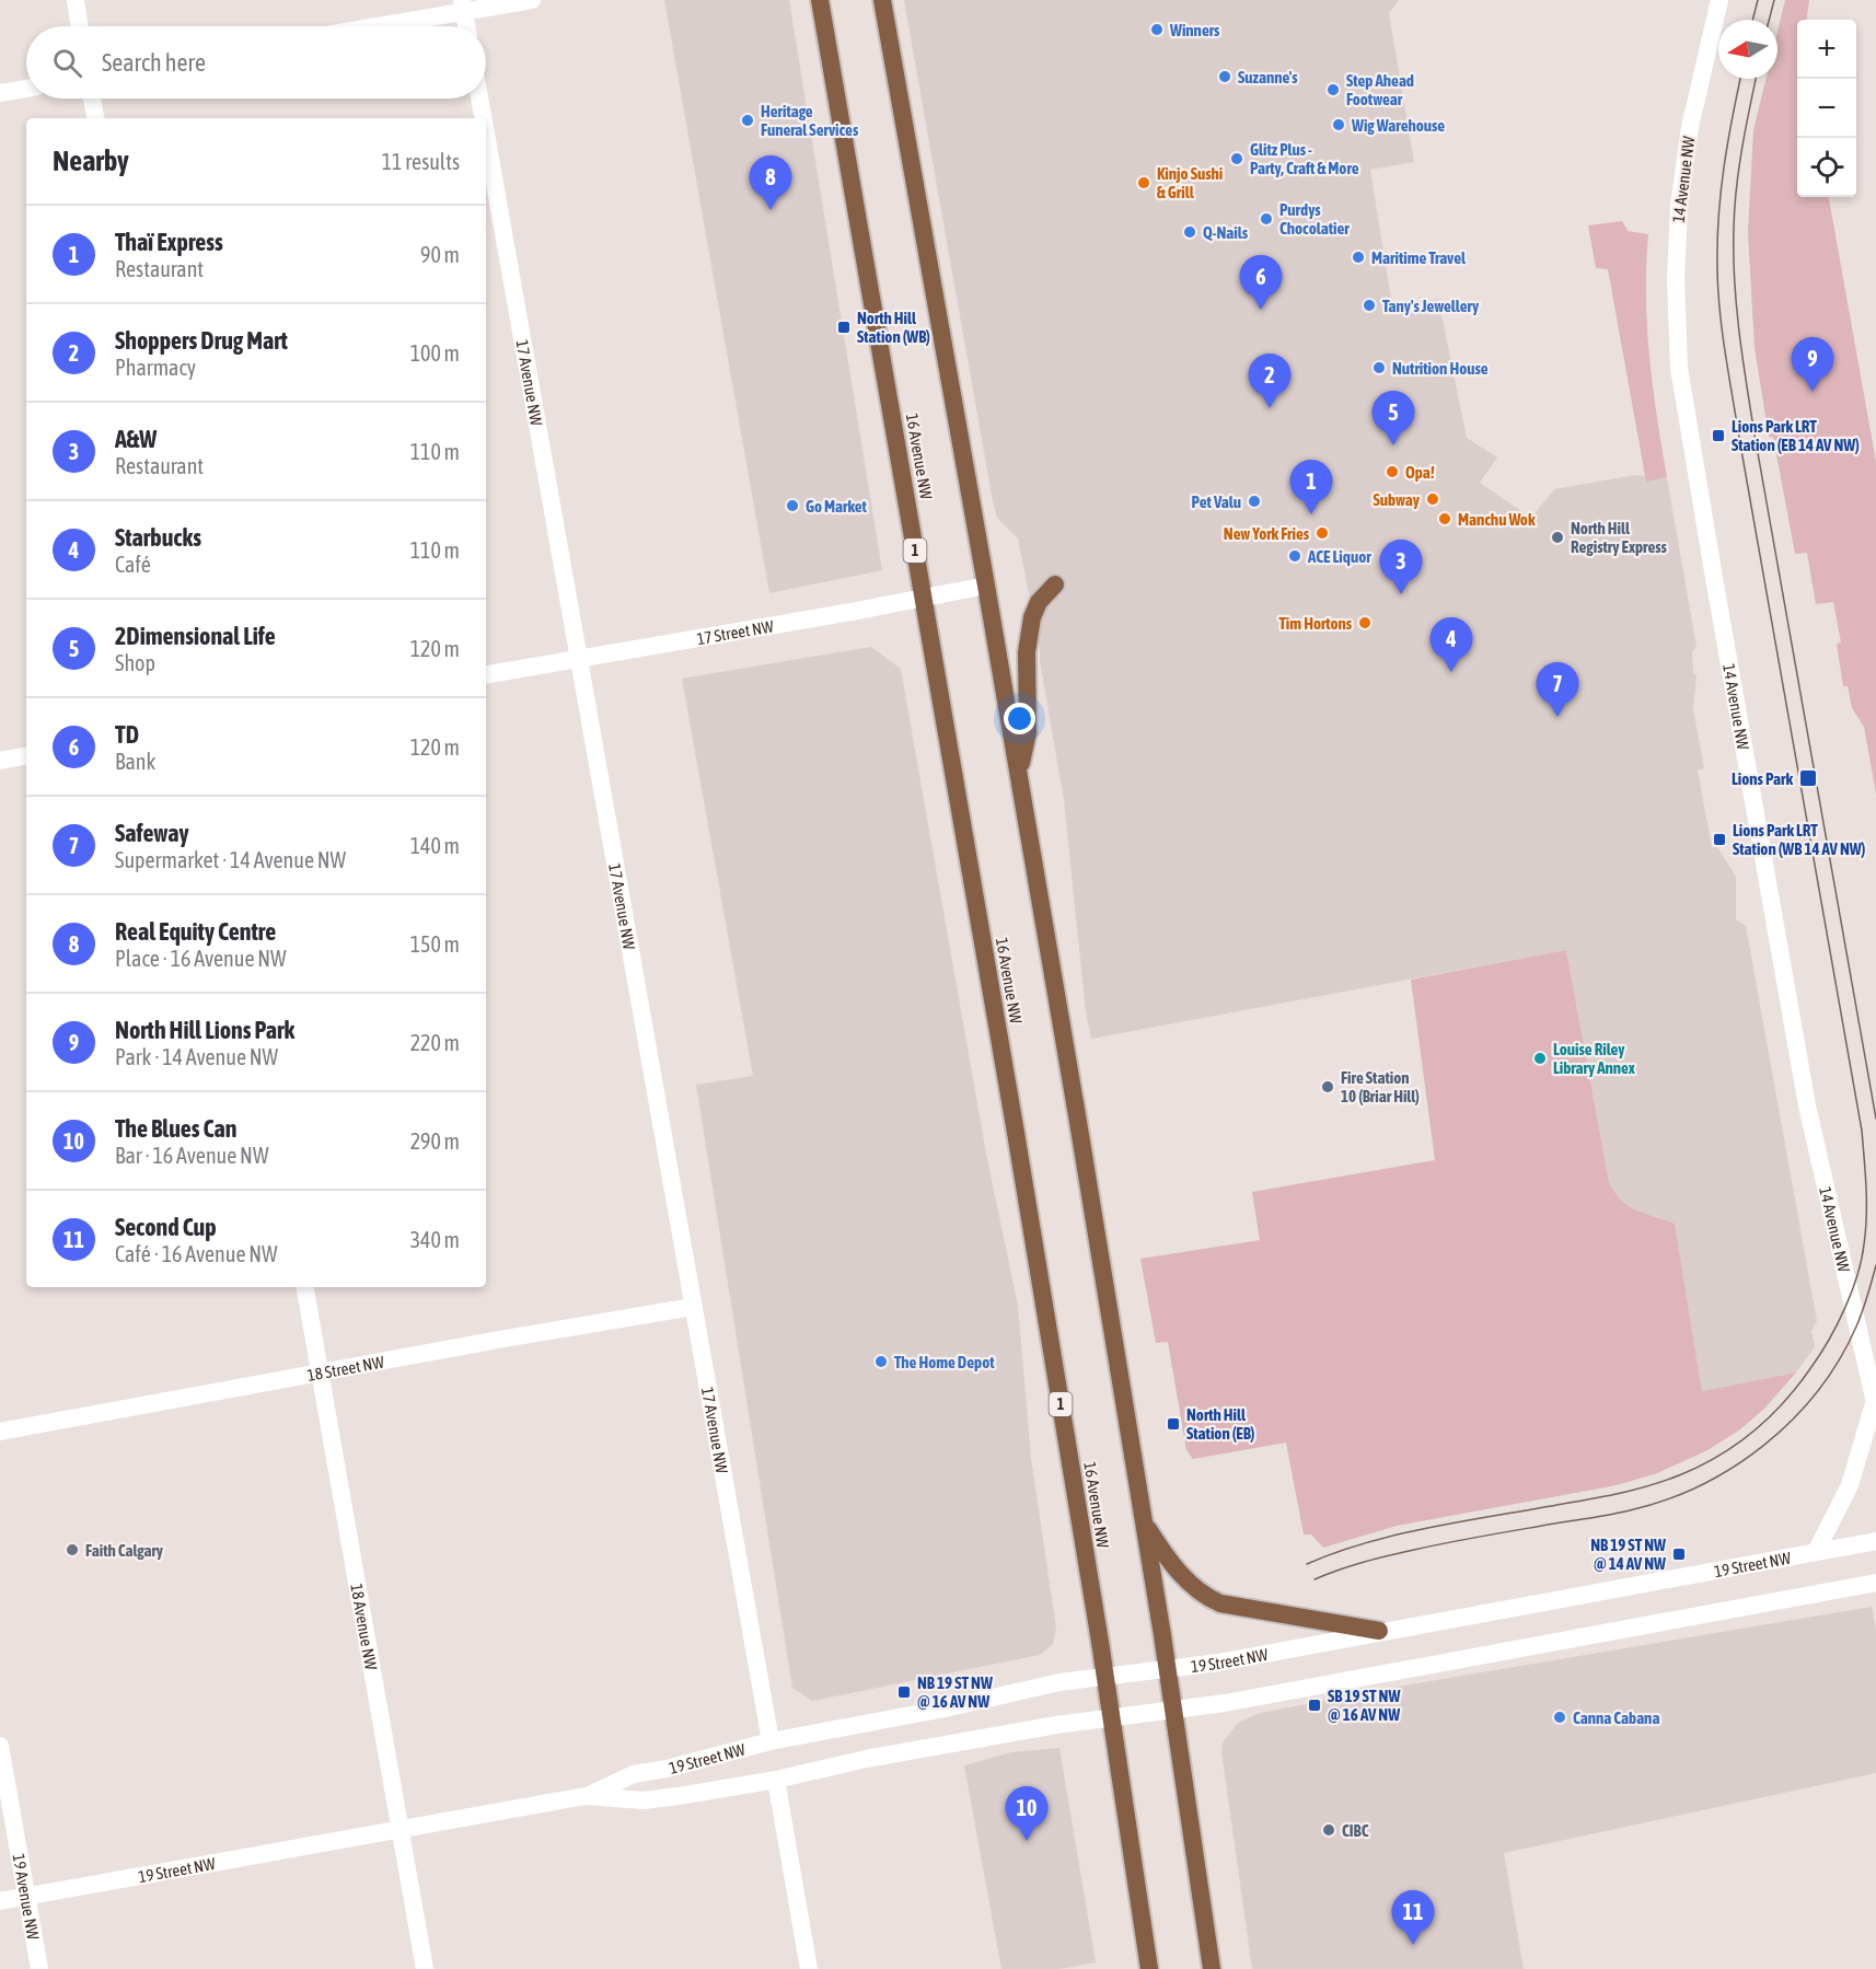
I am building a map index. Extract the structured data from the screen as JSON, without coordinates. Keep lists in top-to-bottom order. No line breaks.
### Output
{"streets":{"highway":["16 Avenue NW","1"],"street":["14 Avenue NW","17 Avenue NW","17 Street NW","18 Street NW","19 Street NW","18 Avenue NW","19 Avenue NW"]},"crossings":[["17 Avenue NW","17 Street NW"],["17 Avenue NW","18 Street NW"],["17 Avenue NW","19 Street NW"],["16 Avenue NW","17 Street NW"],["16 Avenue NW","19 Street NW"],["18 Street NW","18 Avenue NW"],["19 Street NW","18 Avenue NW"],["19 Street NW","19 Avenue NW"]],"places":{"other":["Winners","Suzanne's","Step Ahead Footwear","Heritage Funeral Services","Wig Warehouse","Glitz Plus - Party, Craft & More","Kinjo Sushi & Grill","Purdys Chocolatier","Q-Nails","Maritime Travel","Tany's Jewellery","Nutrition House","Opa!","Subway","Pet Valu","Go Market","Manchu Wok","New York Fries","North Hill Registry Express","ACE Liquor","Tim Hortons","Louise Riley Library Annex","Fire Station 10 (Briar Hill)","The Home Depot","Faith Calgary","Canna Cabana","CIBC"],"transit":["North Hill Station (WB)","Lions Park LRT Station (EB 14 AV NW)","Lions Park","Lions Park LRT Station (WB 14 AV NW)","North Hill Station (EB)","NB 19 ST NW @ 14 AV NW","NB 19 ST NW @ 16 AV NW","SB 19 ST NW @ 16 AV NW"]},"north":"left","page":{"map_buttons":["+","−"],"search":"Search here","heading":["Nearby","11 results"],"pins":["8","6","9","2","5","1","3","4","7","10","11"],"list":[{"mark":"1","name":"Thaï Express","note":"Restaurant","value":"90 m"},{"mark":"2","name":"Shoppers Drug Mart","note":"Pharmacy","value":"100 m"},{"mark":"3","name":"A&W","note":"Restaurant","value":"110 m"},{"mark":"4","name":"Starbucks","note":"Café","value":"110 m"},{"mark":"5","name":"2Dimensional Life","note":"Shop","value":"120 m"},{"mark":"6","name":"TD","note":"Bank","value":"120 m"},{"mark":"7","name":"Safeway","note":"Supermarket · 14 Avenue NW","value":"140 m"},{"mark":"8","name":"Real Equity Centre","note":"Place · 16 Avenue NW","value":"150 m"},{"mark":"9","name":"North Hill Lions Park","note":"Park · 14 Avenue NW","value":"220 m"},{"mark":"10","name":"The Blues Can","note":"Bar · 16 Avenue NW","value":"290 m"},{"mark":"11","name":"Second Cup","note":"Café · 16 Avenue NW","value":"340 m"}]}}
